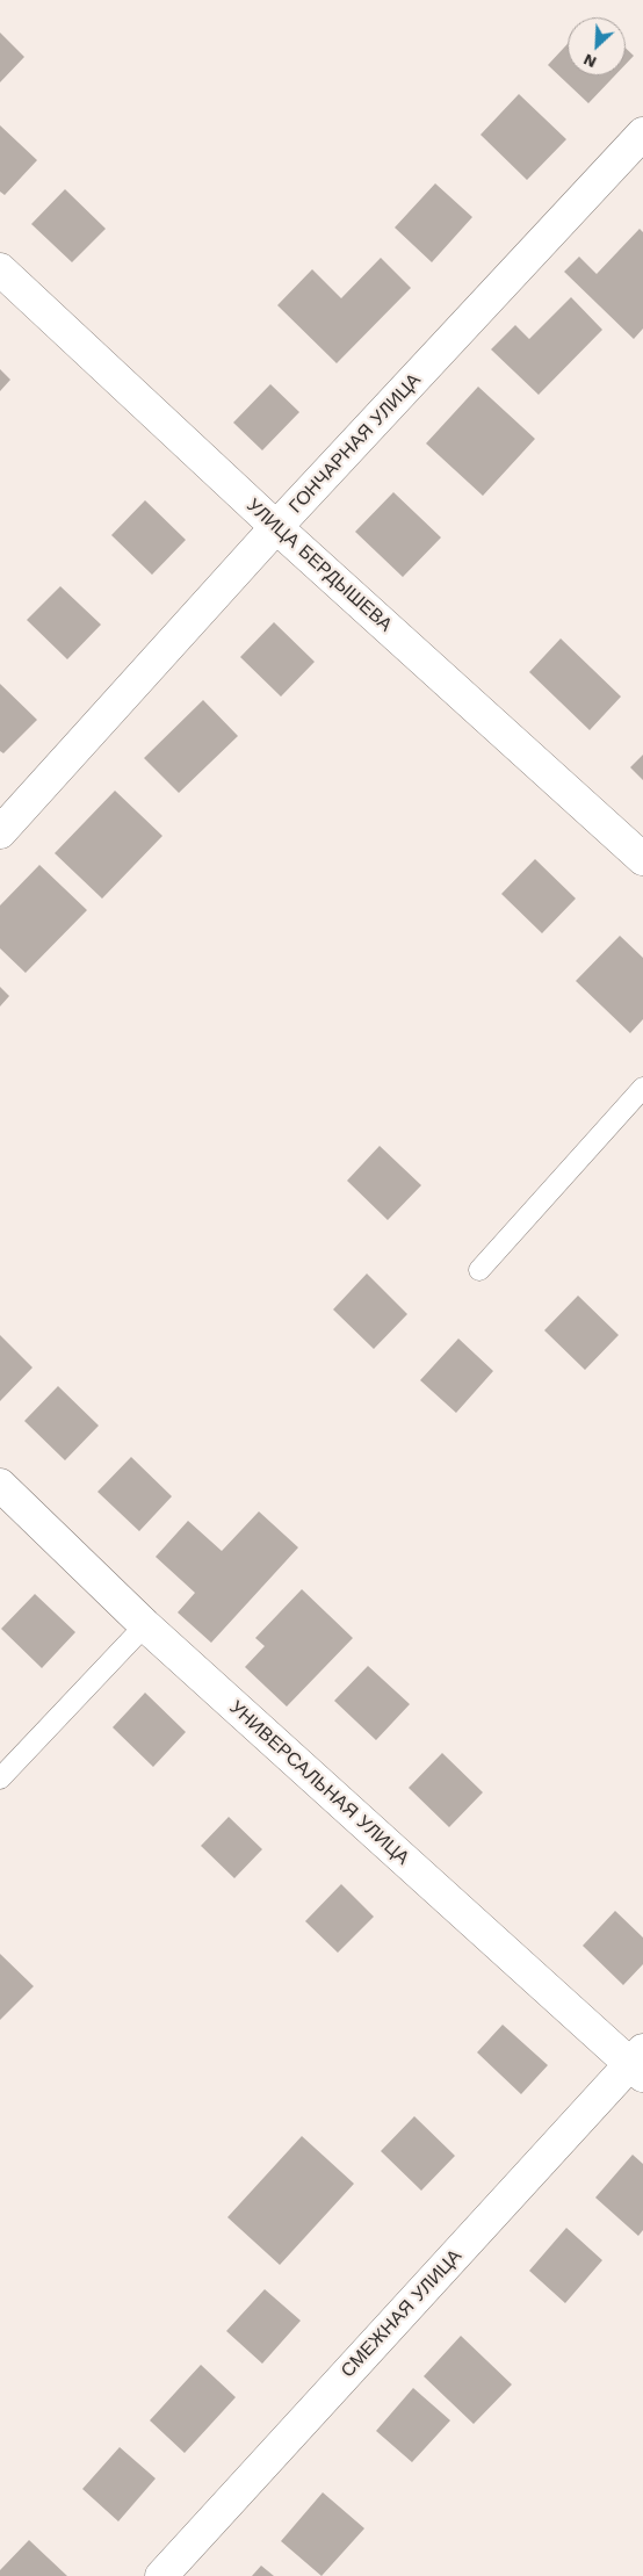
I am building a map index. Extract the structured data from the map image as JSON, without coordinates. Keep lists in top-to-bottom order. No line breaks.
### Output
{"streets":{"street":["ГОНЧАРНАЯ УЛИЦА","УЛИЦА БЕРДЫШЕВА","УНИВЕРСАЛЬНАЯ УЛИЦА","СМЕЖНАЯ УЛИЦА"]},"crossings":[["ГОНЧАРНАЯ УЛИЦА","УЛИЦА БЕРДЫШЕВА"],["УНИВЕРСАЛЬНАЯ УЛИЦА","СМЕЖНАЯ УЛИЦА"]],"north":"bottom left"}
